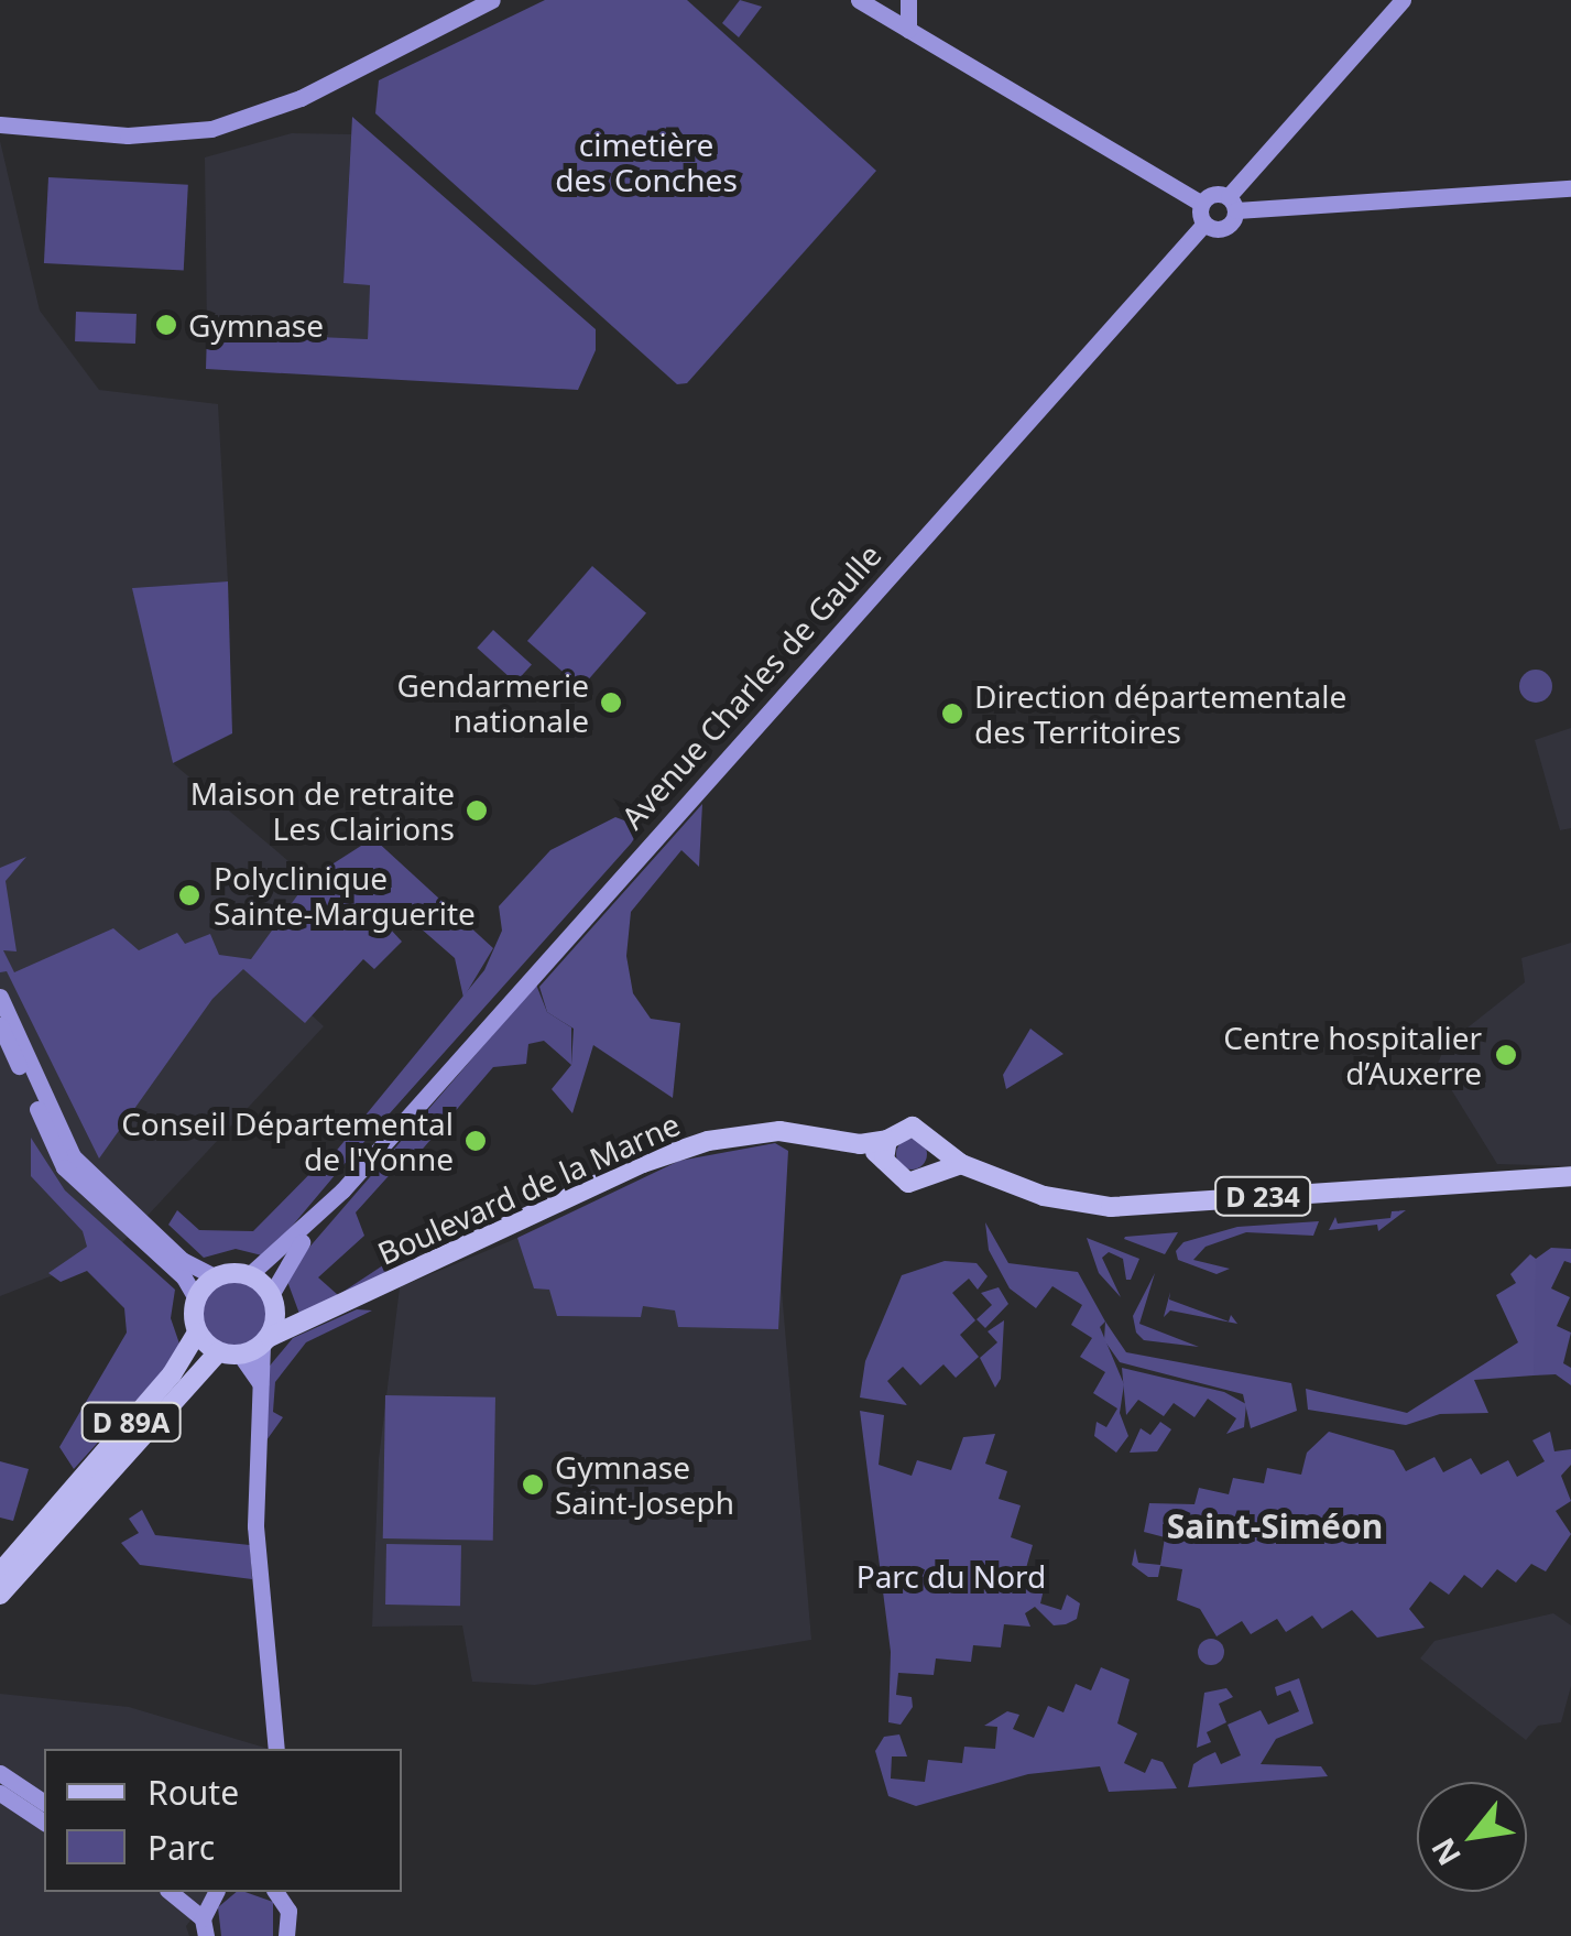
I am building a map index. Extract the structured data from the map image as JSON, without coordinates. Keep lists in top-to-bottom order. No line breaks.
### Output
{"streets":{"main road":["Boulevard de la Marne","D 234","D 89A"],"street":["Avenue Charles de Gaulle"]},"crossings":[["Avenue Charles de Gaulle","Boulevard de la Marne"],["Avenue Charles de Gaulle","D 89A"],["Boulevard de la Marne","D 89A"]],"districts":["Saint-Siméon"],"parks":["cimetière des Conches","Parc du Nord"],"places":["Gymnase","Gendarmerie nationale","Direction départementale des Territoires","Maison de retraite Les Clairions","Polyclinique Sainte-Marguerite","Centre hospitalier d’Auxerre","Conseil Départemental de l'Yonne","Gymnase Saint-Joseph"],"legend":["Route","Parc"],"north":"bottom left"}
